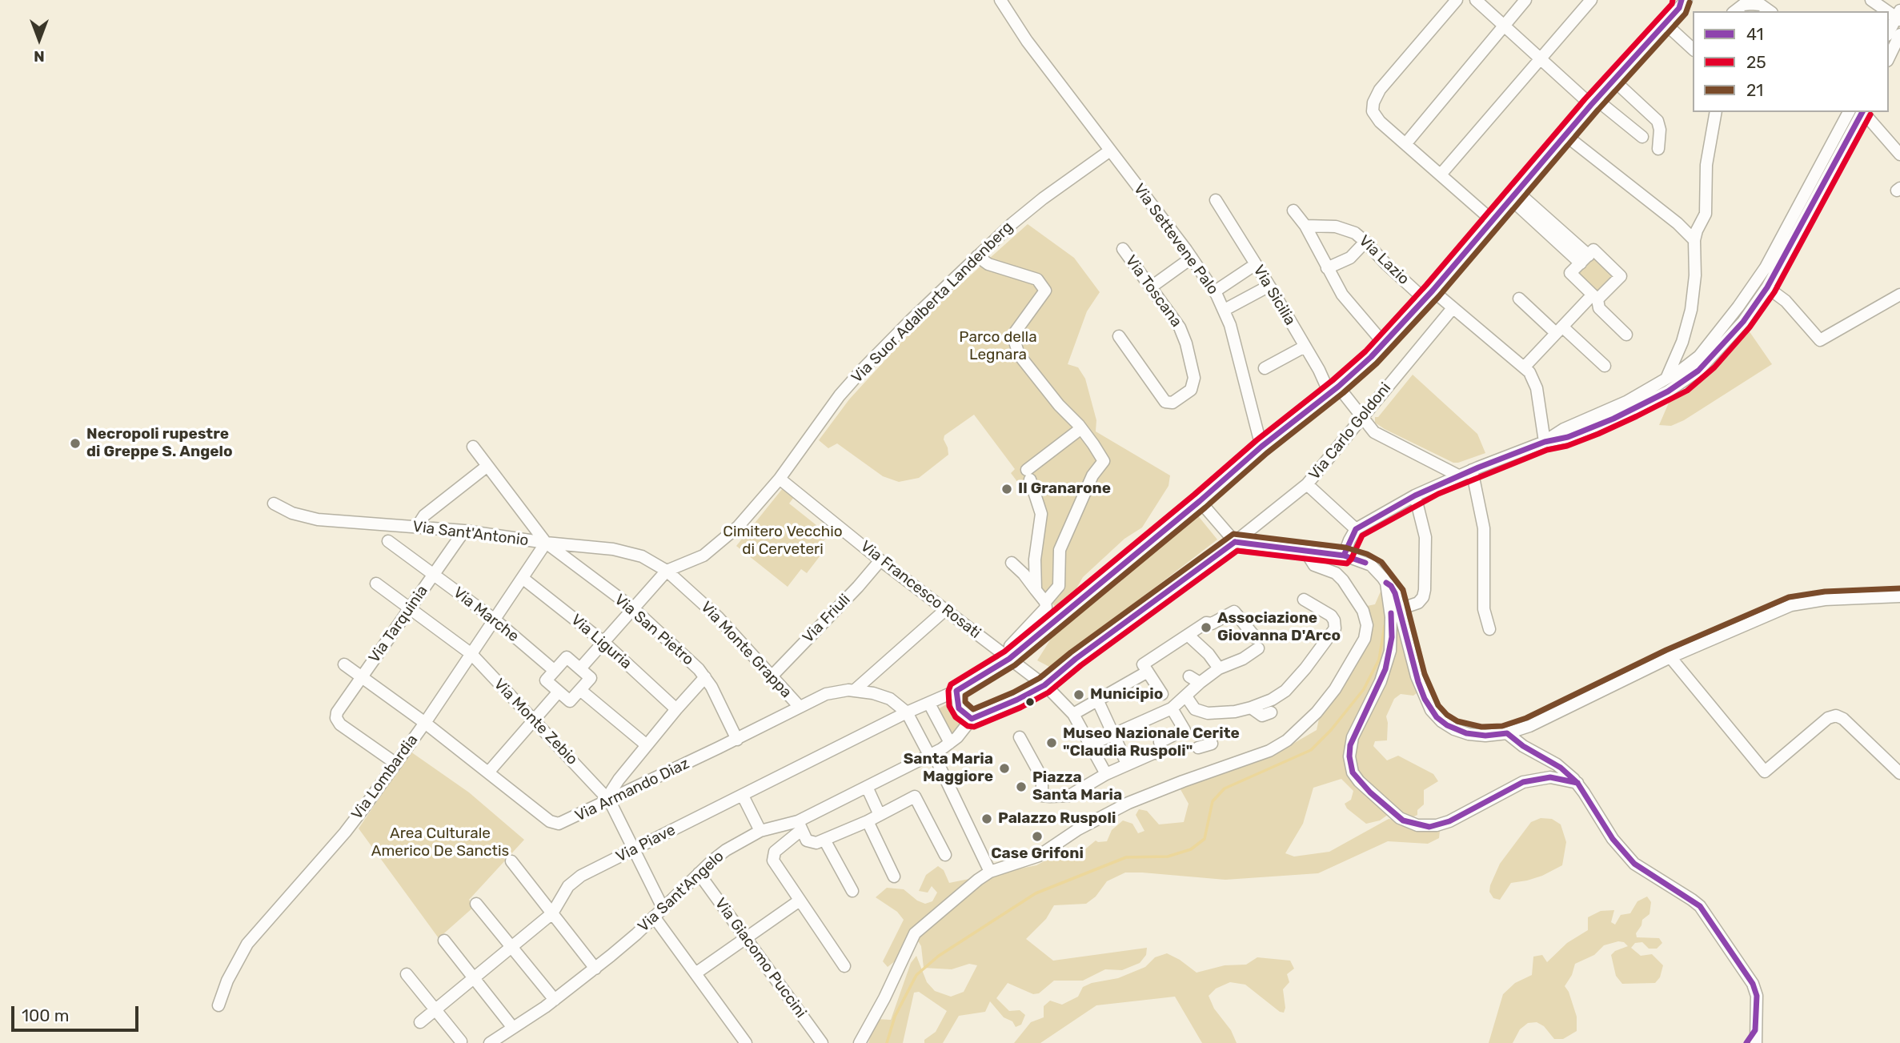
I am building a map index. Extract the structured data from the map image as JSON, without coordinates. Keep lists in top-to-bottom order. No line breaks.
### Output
{"streets":{"street":["Via Settevene Palo","Via Lazio","Via Toscana","Via Sicilia","Via Suor Adalberta Landenberg","Via Carlo Goldoni","Via Sant'Antonio","Via Francesco Rosati","Via Marche","Via Friuli","Via Tarquinia","Via San Pietro","Via Liguria","Via Monte Grappa","Via Monte Zebio","Via Lombardia","Via Armando Diaz","Via Piave","Via Sant'Angelo","Via Giacomo Puccini"]},"crossings":[["Via Settevene Palo","Via Suor Adalberta Landenberg"],["Via Lazio","Via Carlo Goldoni"],["Via Sicilia","Via Carlo Goldoni"],["Via Suor Adalberta Landenberg","Via Sant'Antonio"],["Via Suor Adalberta Landenberg","Via Francesco Rosati"],["Via Suor Adalberta Landenberg","Via Monte Grappa"],["Via Carlo Goldoni","Via Francesco Rosati"],["Via Carlo Goldoni","Via Sant'Angelo"],["Via Sant'Antonio","Via Tarquinia"],["Via Sant'Antonio","Via San Pietro"],["Via Sant'Antonio","Via Monte Grappa"],["Via Sant'Antonio","Via Lombardia"],["Via Francesco Rosati","Via Friuli"],["Via Marche","Via Tarquinia"],["Via Marche","Via Lombardia"],["Via Friuli","Via Monte Grappa"],["Via Tarquinia","Via Monte Zebio"],["Via Tarquinia","Via Lombardia"],["Via Tarquinia","Via Armando Diaz"],["Via San Pietro","Via Lombardia"],["Via San Pietro","Via Armando Diaz"],["Via Liguria","Via Lombardia"],["Via Monte Grappa","Via Armando Diaz"],["Via Monte Zebio","Via Lombardia"],["Via Monte Zebio","Via Armando Diaz"],["Via Monte Zebio","Via Piave"],["Via Monte Zebio","Via Sant'Angelo"],["Via Lombardia","Via Armando Diaz"],["Via Armando Diaz","Via Piave"],["Via Sant'Angelo","Via Giacomo Puccini"]],"parks":["Parco della Legnara","Cimitero Vecchio di Cerveteri","Area Culturale Americo De Sanctis"],"places":["Necropoli rupestre di Greppe S. Angelo","Il Granarone","Associazione Giovanna D'Arco","Municipio","Museo Nazionale Cerite \"Claudia Ruspoli\"","Santa Maria Maggiore","Piazza Santa Maria","Palazzo Ruspoli","Case Grifoni"],"lines":["transit line 41","transit line 25","transit line 21"],"legend":["41","25","21"],"scale_bar":"100 m","north":"bottom"}
